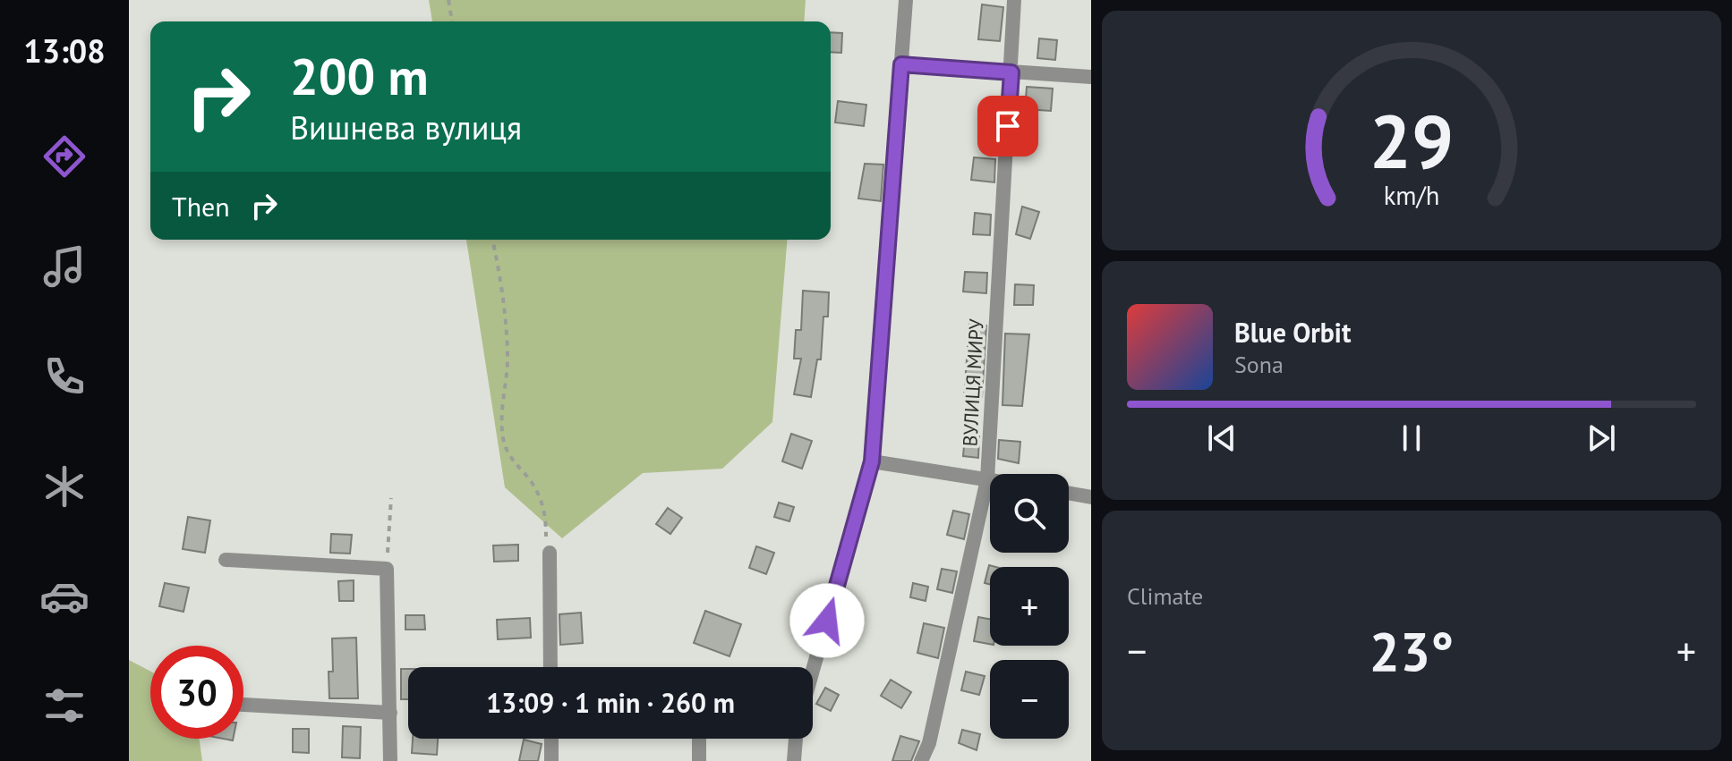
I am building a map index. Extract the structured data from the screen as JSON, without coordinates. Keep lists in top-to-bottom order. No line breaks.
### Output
{"streets":{"street":["ВУЛИЦЯ МИРУ"]},"page":{"tabs":"13:08","turn":["200 m","Вишнева вулиця"],"then":"Then","song":["Blue Orbit","Sona"],"map_buttons":["+","−"],"tile":"Climate","heat":["−","23°","+"],"limit":"30","trip":"13:09 · 1 min · 260 m","gauge":["29","km/h"]}}
